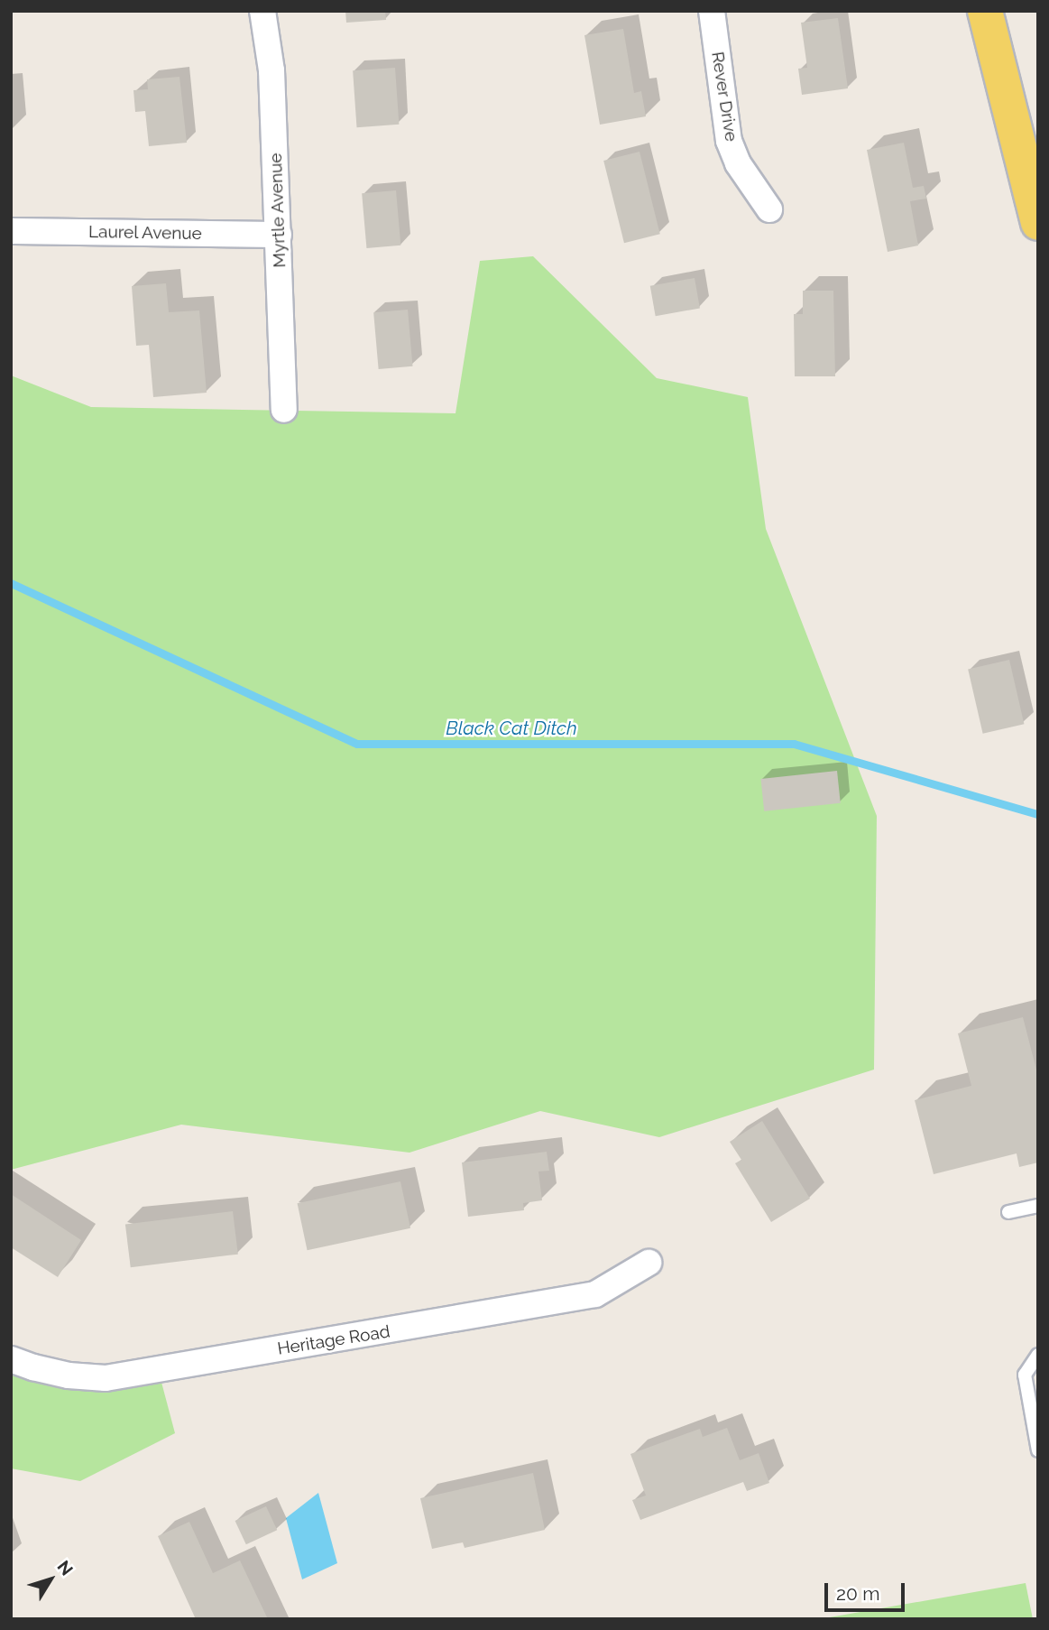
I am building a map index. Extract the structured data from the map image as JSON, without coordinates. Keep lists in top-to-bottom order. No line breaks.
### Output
{"streets":{"street":["Rever Drive","Myrtle Avenue","Laurel Avenue","Heritage Road"]},"crossings":[["Myrtle Avenue","Laurel Avenue"]],"water":["Black Cat Ditch"],"scale_bar":"20 m","north":"top right"}
